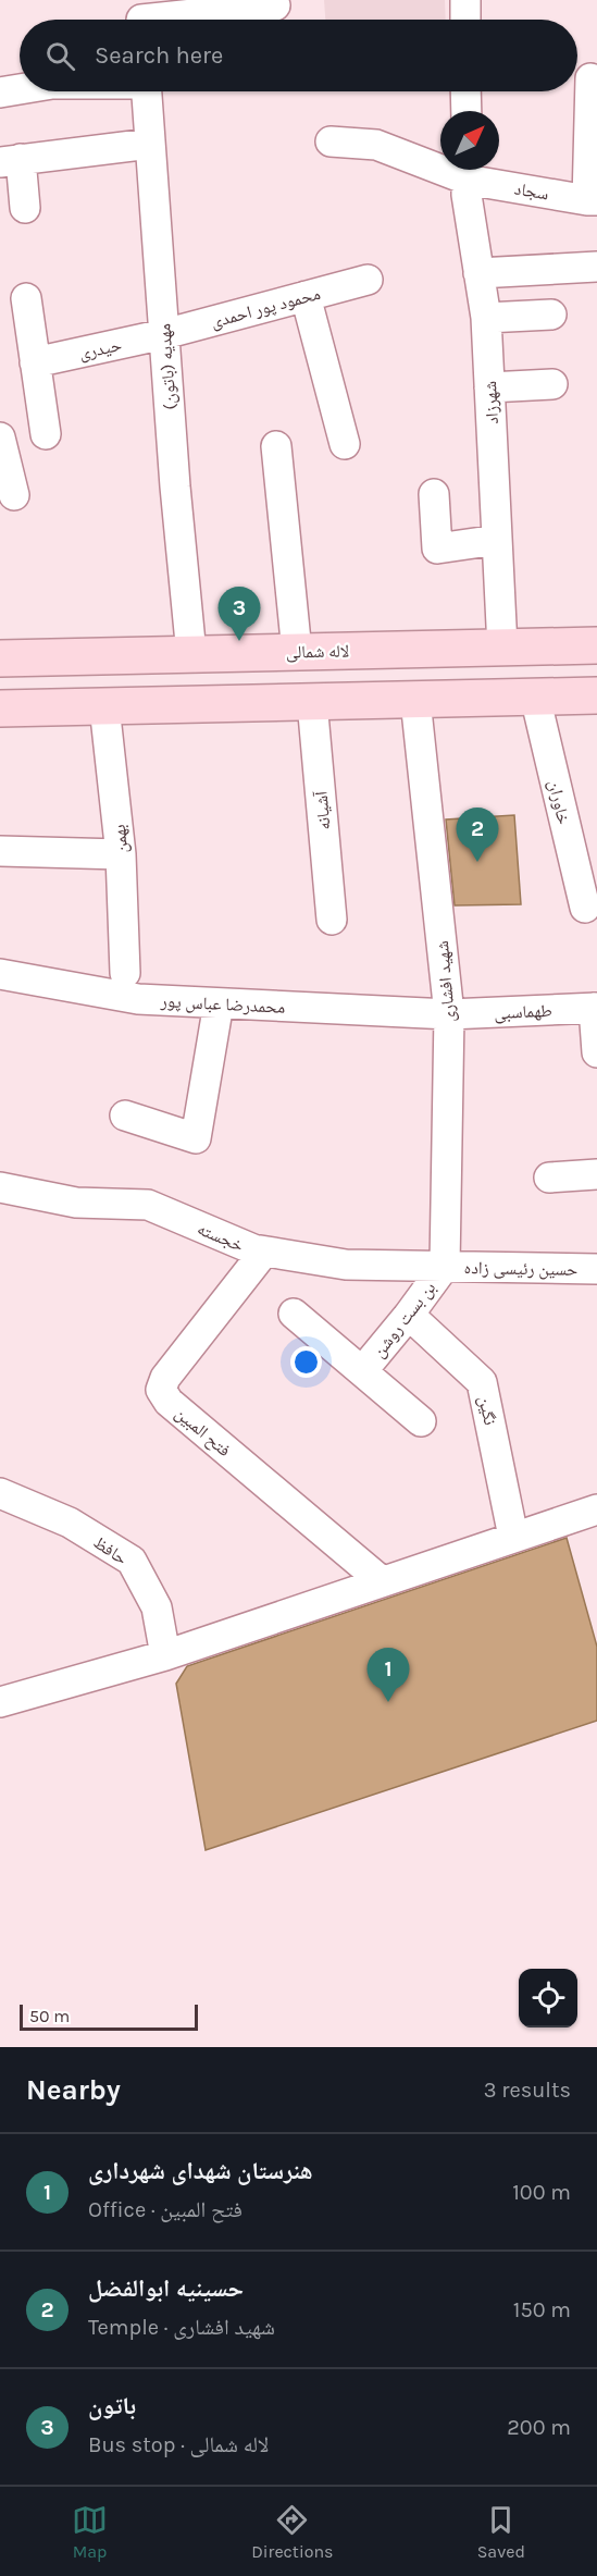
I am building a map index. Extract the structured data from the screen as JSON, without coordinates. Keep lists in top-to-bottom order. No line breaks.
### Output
{"streets":{"main road":["لاله شمالی"],"street":["سجاد","محمود پور احمدی","حیدری","مهدیه (باتون)","شهرزاد","خاوران","آشیانه","بهمن","شهید افشاری","محمدرضا عباس پور","طهماسبی","خجسته","حسین رئیسی زاده","بن بست روشن","نگین","فتح المبین","حافظ"]},"crossings":[["سجاد","شهرزاد"],["محمود پور احمدی","حیدری"],["محمود پور احمدی","مهدیه (باتون)"],["حیدری","مهدیه (باتون)"],["مهدیه (باتون)","لاله شمالی"],["شهرزاد","لاله شمالی"],["شهید افشاری","محمدرضا عباس پور"],["شهید افشاری","طهماسبی"],["شهید افشاری","خجسته"],["شهید افشاری","حسین رئیسی زاده"],["شهید افشاری","بن بست روشن"],["محمدرضا عباس پور","طهماسبی"],["خجسته","حسین رئیسی زاده"],["خجسته","بن بست روشن"],["خجسته","فتح المبین"],["حسین رئیسی زاده","بن بست روشن"],["بن بست روشن","نگین"]],"scale_bar":"50 m","north":"top right","page":{"search":"Search here","pins":["3","2","1"],"scale":"50 m","heading":["Nearby","3 results"],"list":[{"mark":"1","name":"هنرستان شهدای شهرداری","note":"Office · فتح المبین","value":"100 m"},{"mark":"2","name":"حسینیه ابوالفضل","note":"Temple · شهید افشاری","value":"150 m"},{"mark":"3","name":"باتون","note":"Bus stop · لاله شمالی","value":"200 m"}],"nav":["Map","Directions","Saved"]}}
